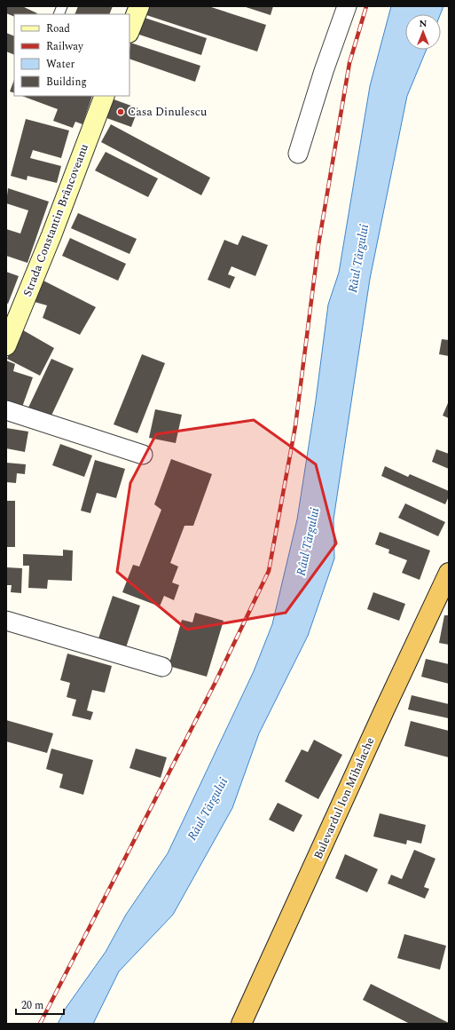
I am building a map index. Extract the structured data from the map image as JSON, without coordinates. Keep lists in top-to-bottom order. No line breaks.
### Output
{"streets":{"highway":["Bulevardul Ion Mihalache"],"main road":["Strada Constantin Brâncoveanu"]},"water":["Râul Târgului"],"places":["Casa Dinulescu"],"legend":["Road","Railway","Water","Building"],"scale_bar":"20 m","north":"top"}
